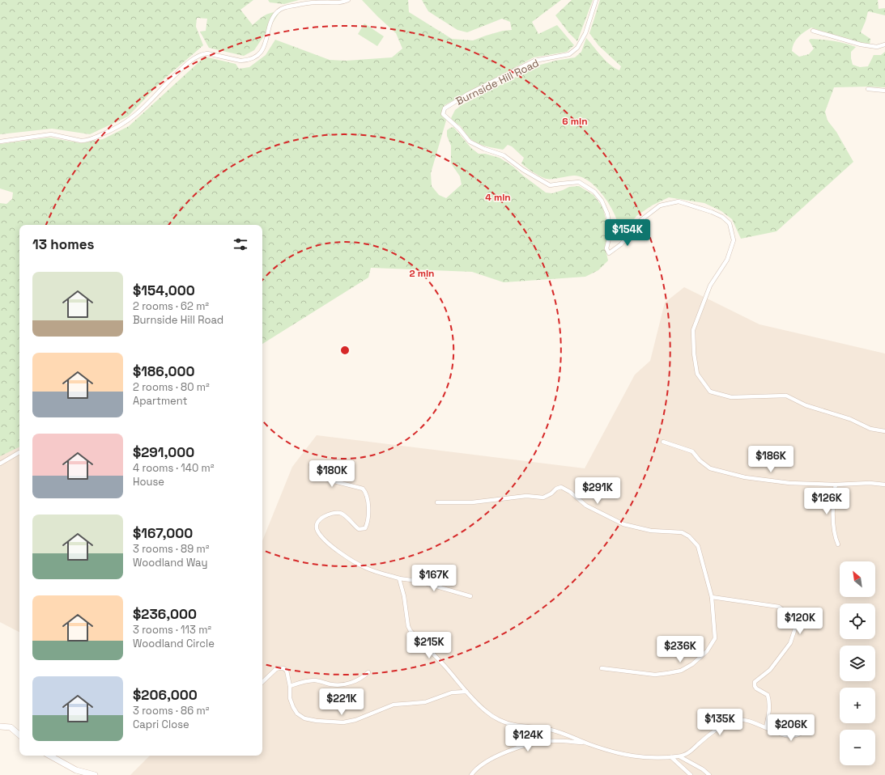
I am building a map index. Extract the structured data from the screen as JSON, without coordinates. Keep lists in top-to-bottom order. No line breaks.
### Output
{"streets":{"street":["Burnside Hill Road"]},"north":"top left","page":{"price":["$154K","$186K","$180K","$291K","$126K","$167K","$120K","$215K","$236K","$221K","$135K","$206K","$124K"],"heading":"13 homes","list":[{"name":"$154,000","note":"2 rooms · 62 m² · Burnside Hill Road"},{"name":"$186,000","note":"2 rooms · 80 m² · Apartment"},{"name":"$291,000","note":"4 rooms · 140 m² · House"},{"name":"$167,000","note":"3 rooms · 89 m² · Woodland Way"},{"name":"$236,000","note":"3 rooms · 113 m² · Woodland Circle"},{"name":"$206,000","note":"3 rooms · 86 m² · Capri Close"}],"map_buttons":["+","−"]},"rings":["6 min","4 min","2 min"]}
